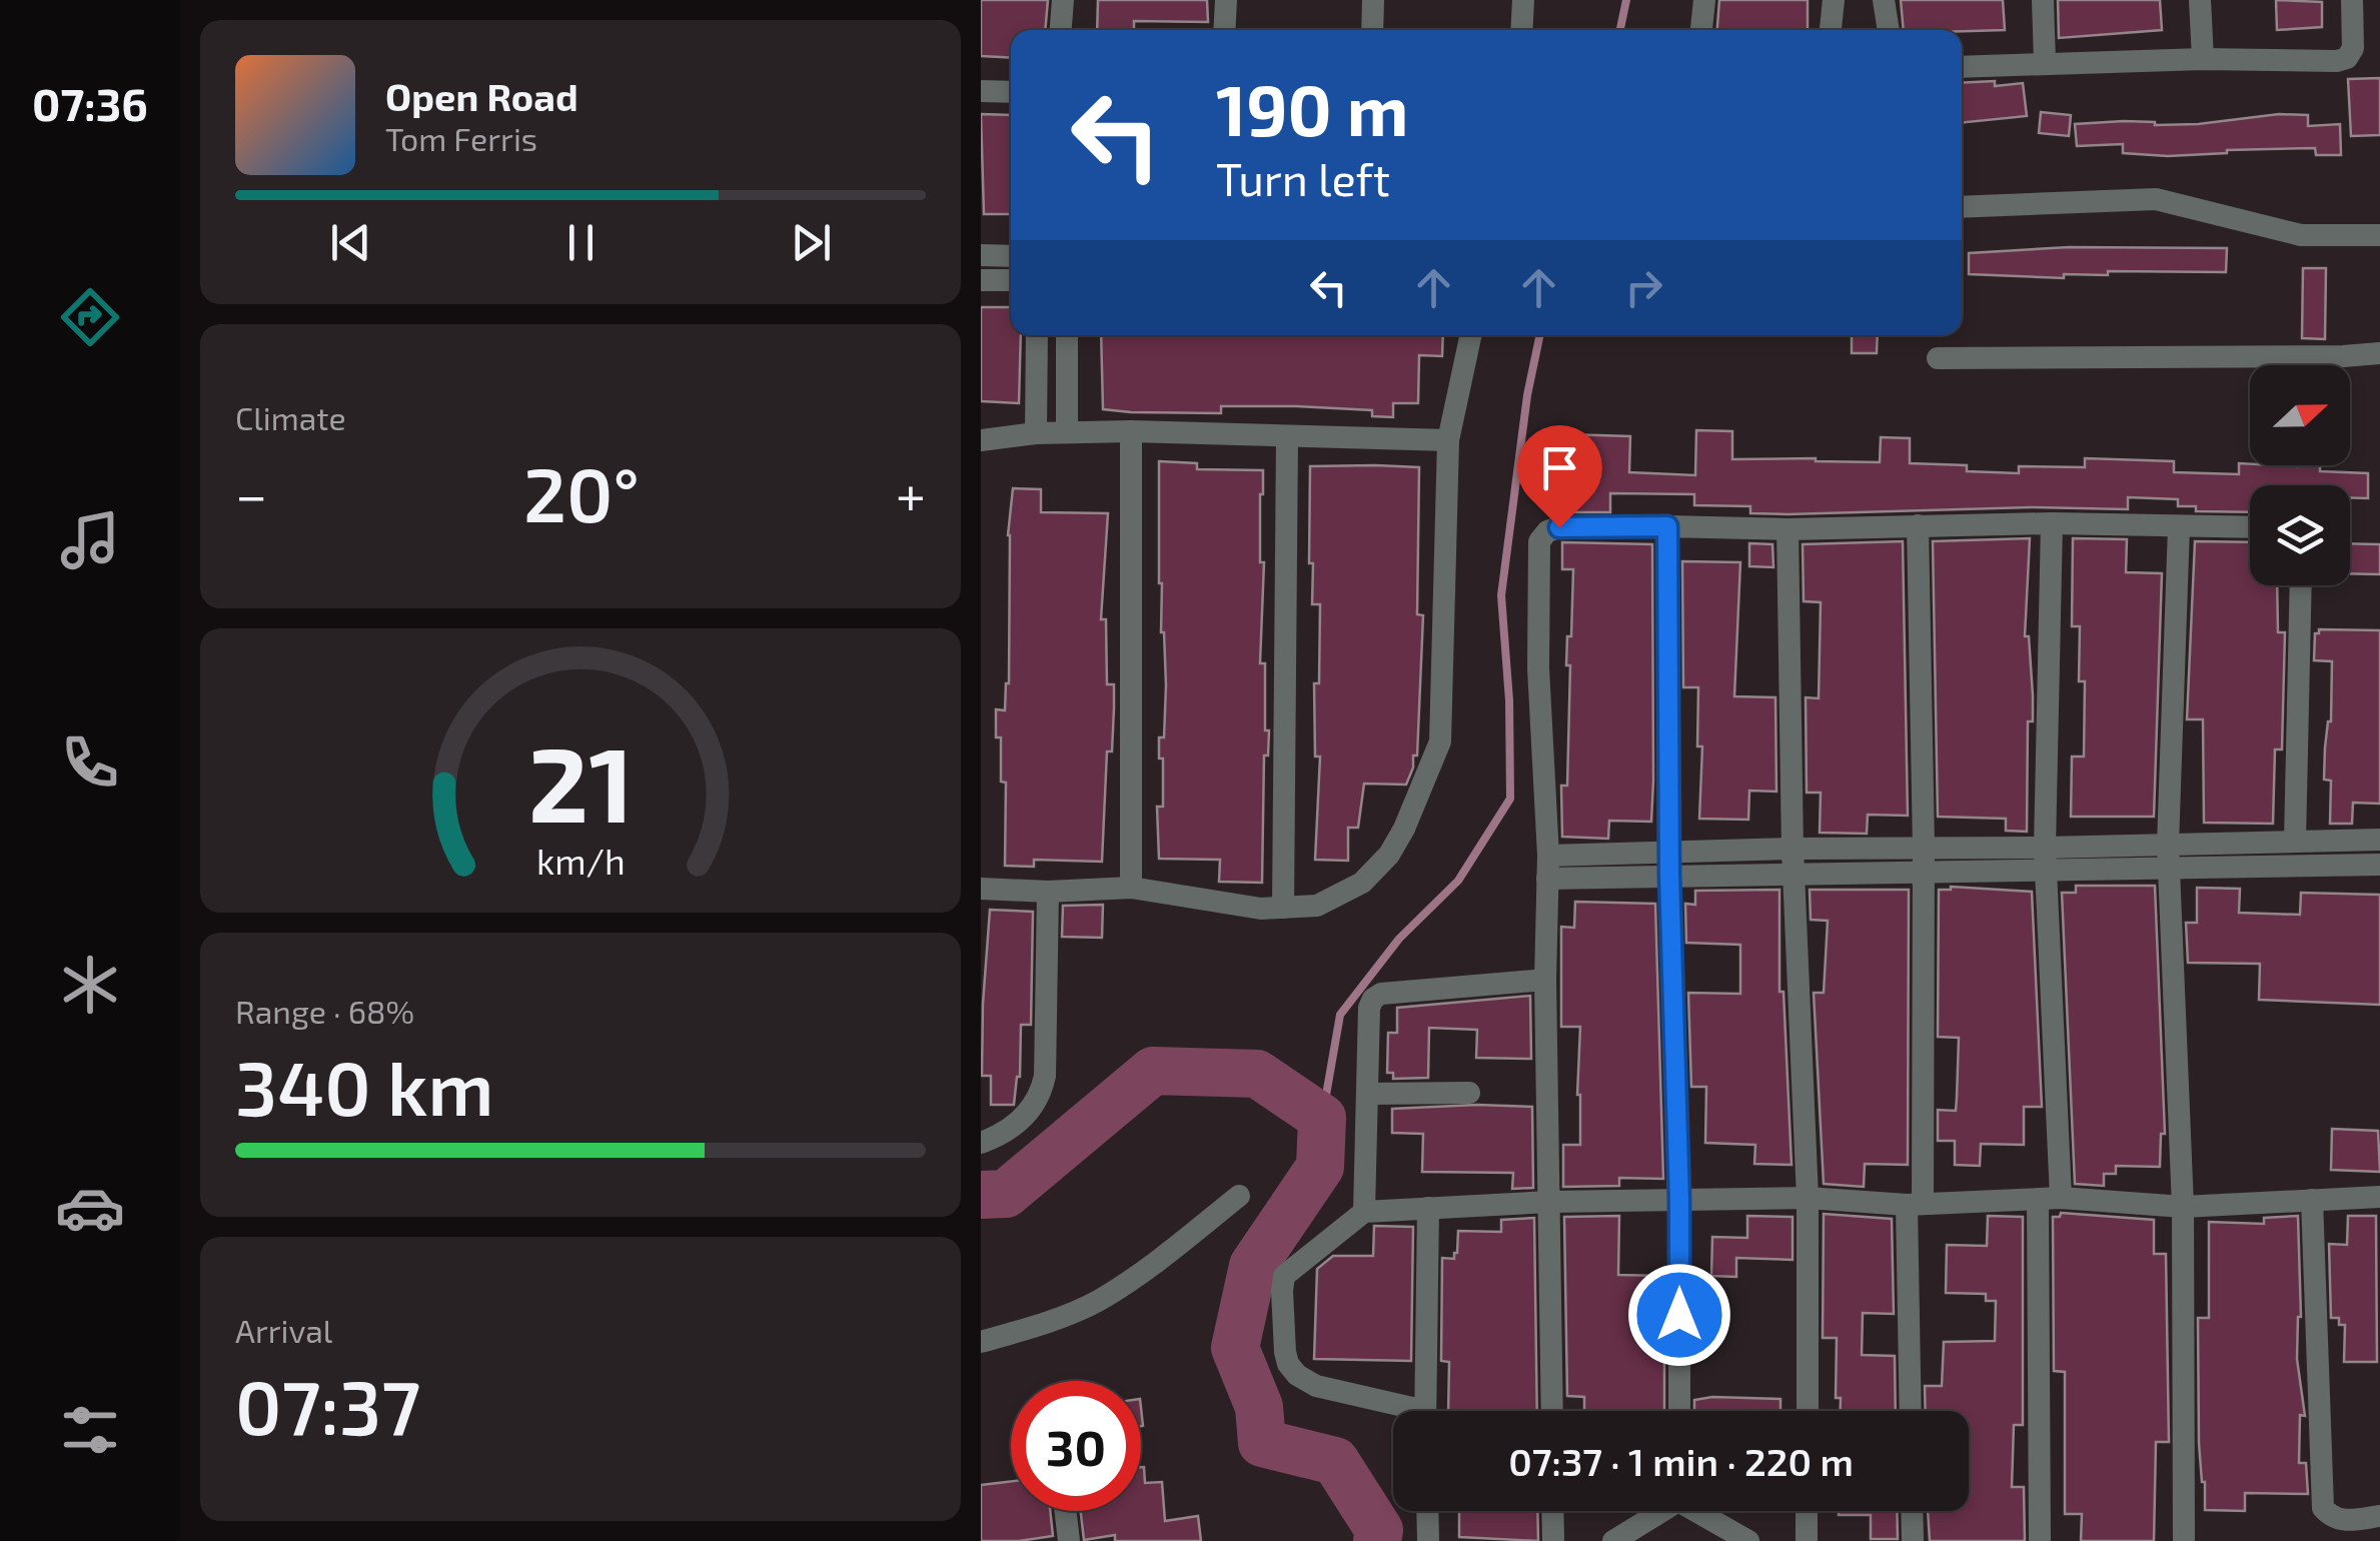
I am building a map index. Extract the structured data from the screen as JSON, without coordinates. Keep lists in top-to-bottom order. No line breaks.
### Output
{"north":"right","page":{"tabs":"07:36","turn":["190 m","Turn left"],"song":["Open Road","Tom Ferris"],"tile":["Climate",["Range · 68%","340 km"],["Arrival","07:37"]],"heat":["−","20°","+"],"limit":"30","trip":"07:37 · 1 min · 220 m","gauge":["21","km/h"]}}
